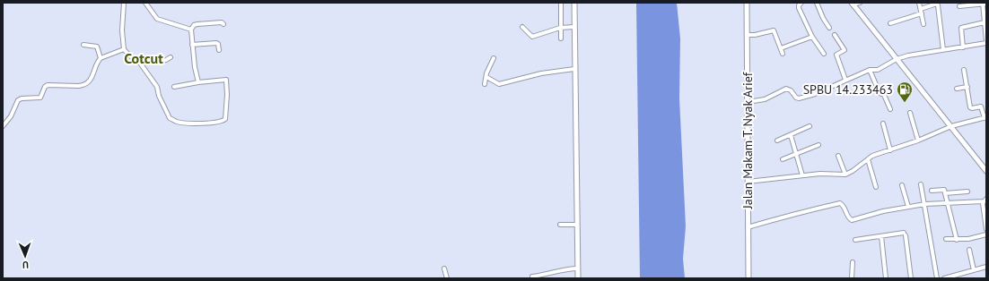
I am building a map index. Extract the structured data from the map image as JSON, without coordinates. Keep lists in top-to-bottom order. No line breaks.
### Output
{"streets":{"street":["Jalan Makam T. Nyak Arief"]},"districts":["Cotcut"],"places":{"fuel station":["SPBU 14.233463"]},"north":"bottom"}
